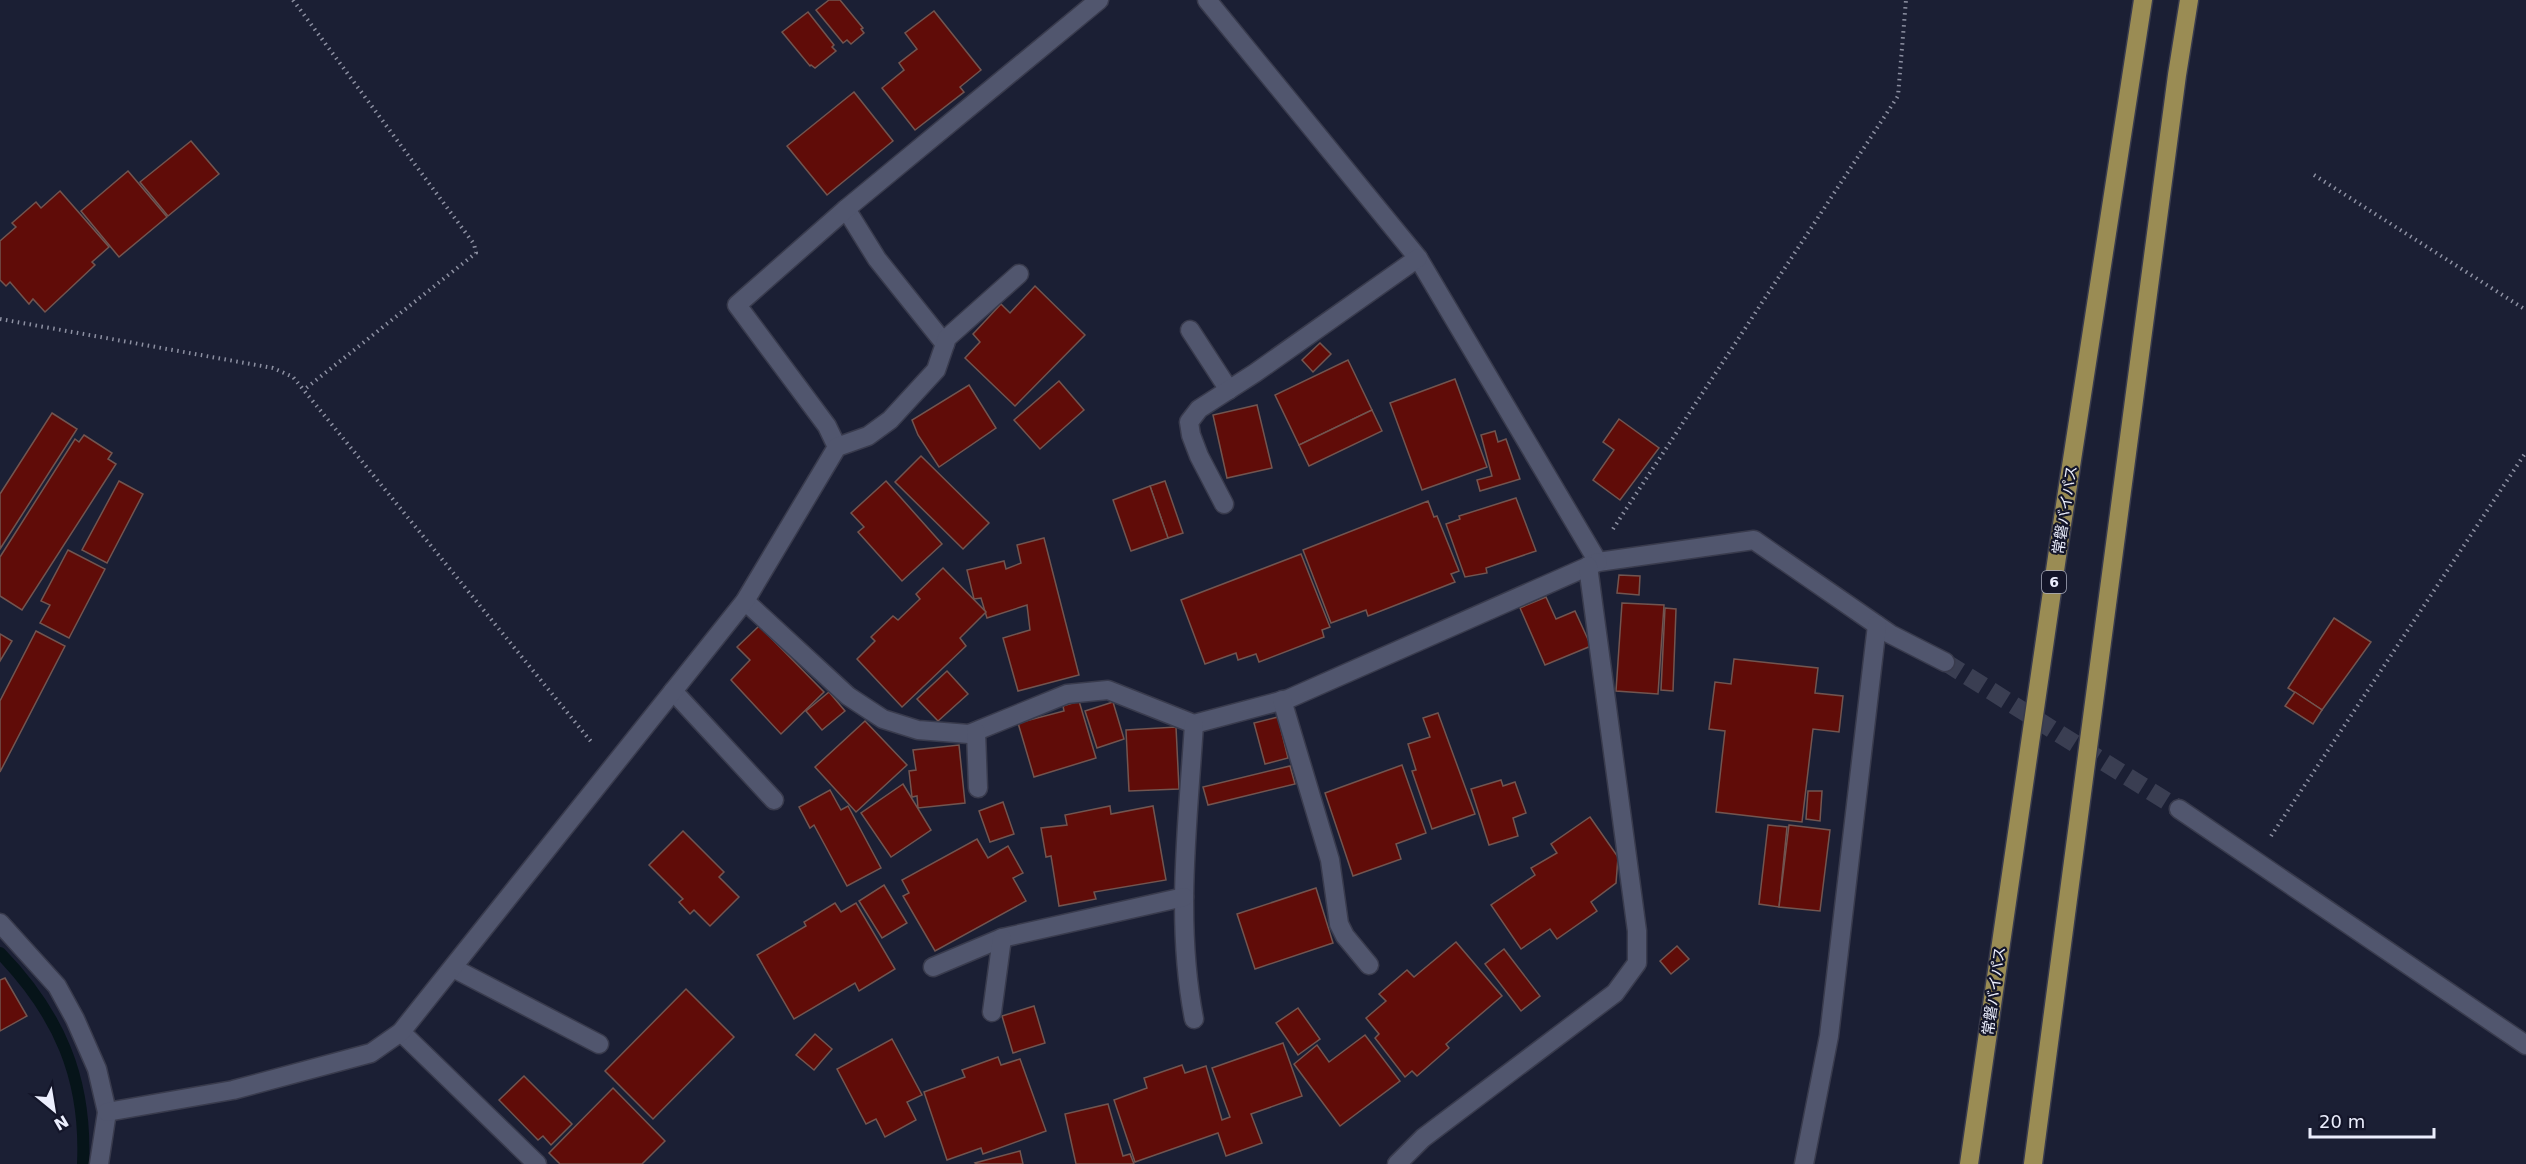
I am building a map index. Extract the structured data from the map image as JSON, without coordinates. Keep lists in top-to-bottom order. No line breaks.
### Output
{"streets":{"highway":["常磐バイパス","6"]},"scale_bar":"20 m","north":"bottom right"}
